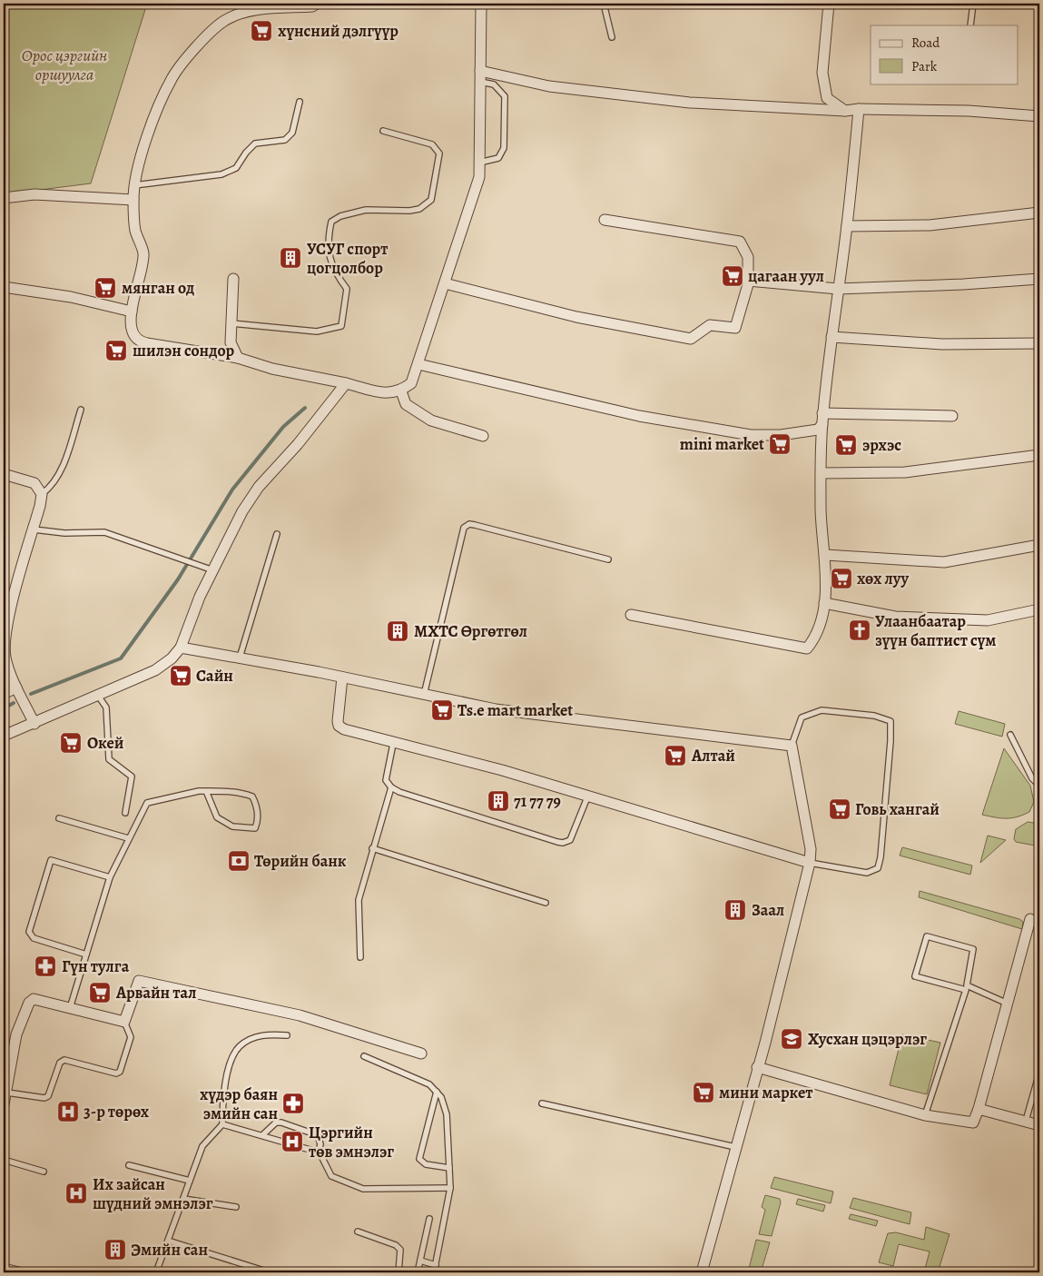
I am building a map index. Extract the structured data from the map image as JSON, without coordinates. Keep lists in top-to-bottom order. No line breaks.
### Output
{"parks":["Орос цэргийн оршуулга"],"places":{"supermarket":["хүнсний дэлгүүр","цагаан уул","мянган од","шилэн сондор","mini market","эрхэс","хөх луу","Сайн","Ts.e mart market","Окей","Алтай","Говь хангай","Арвайн тал","мини маркет"],"building":["УСУГ спорт цогцолбор","МХТС Өргөтгөл","71 77 79","Заал","Эмийн сан"],"church":["Улаанбаатар зүүн баптист сүм"],"bank":["Төрийн банк"],"pharmacy":["Гүн тулга","хүдэр баян эмийн сан"],"school or university":["Хусхан цэцэрлэг"],"hospital":["3-р төрөх","Цэргийн төв эмнэлэг","Их зайсан шүдний эмнэлэг"]},"legend":["Road","Park"]}
